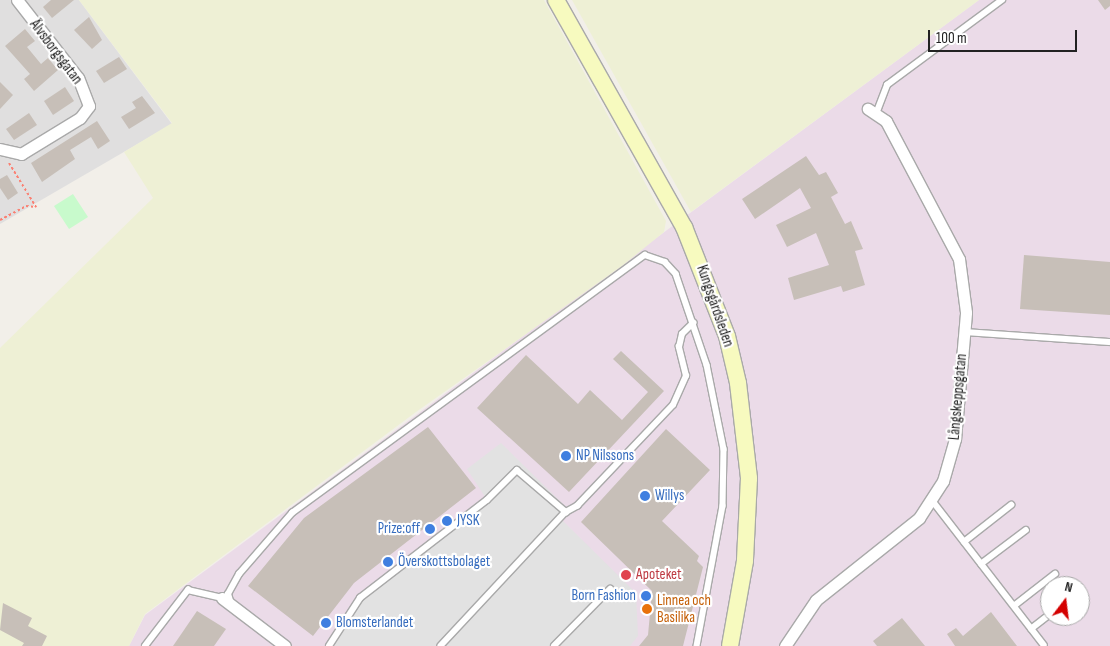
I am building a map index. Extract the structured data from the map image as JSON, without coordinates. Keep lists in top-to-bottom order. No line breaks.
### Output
{"streets":{"main road":["Kungsgårdsleden"],"street":["Älvsborgsgatan","Långskeppsgatan"]},"places":["NP Nilssons","Willys","JYSK","Prize:off","Överskottsbolaget","Apoteket","Born Fashion","Linnea och Basilika","Blomsterlandet"],"scale_bar":"100 m","north":"top"}
